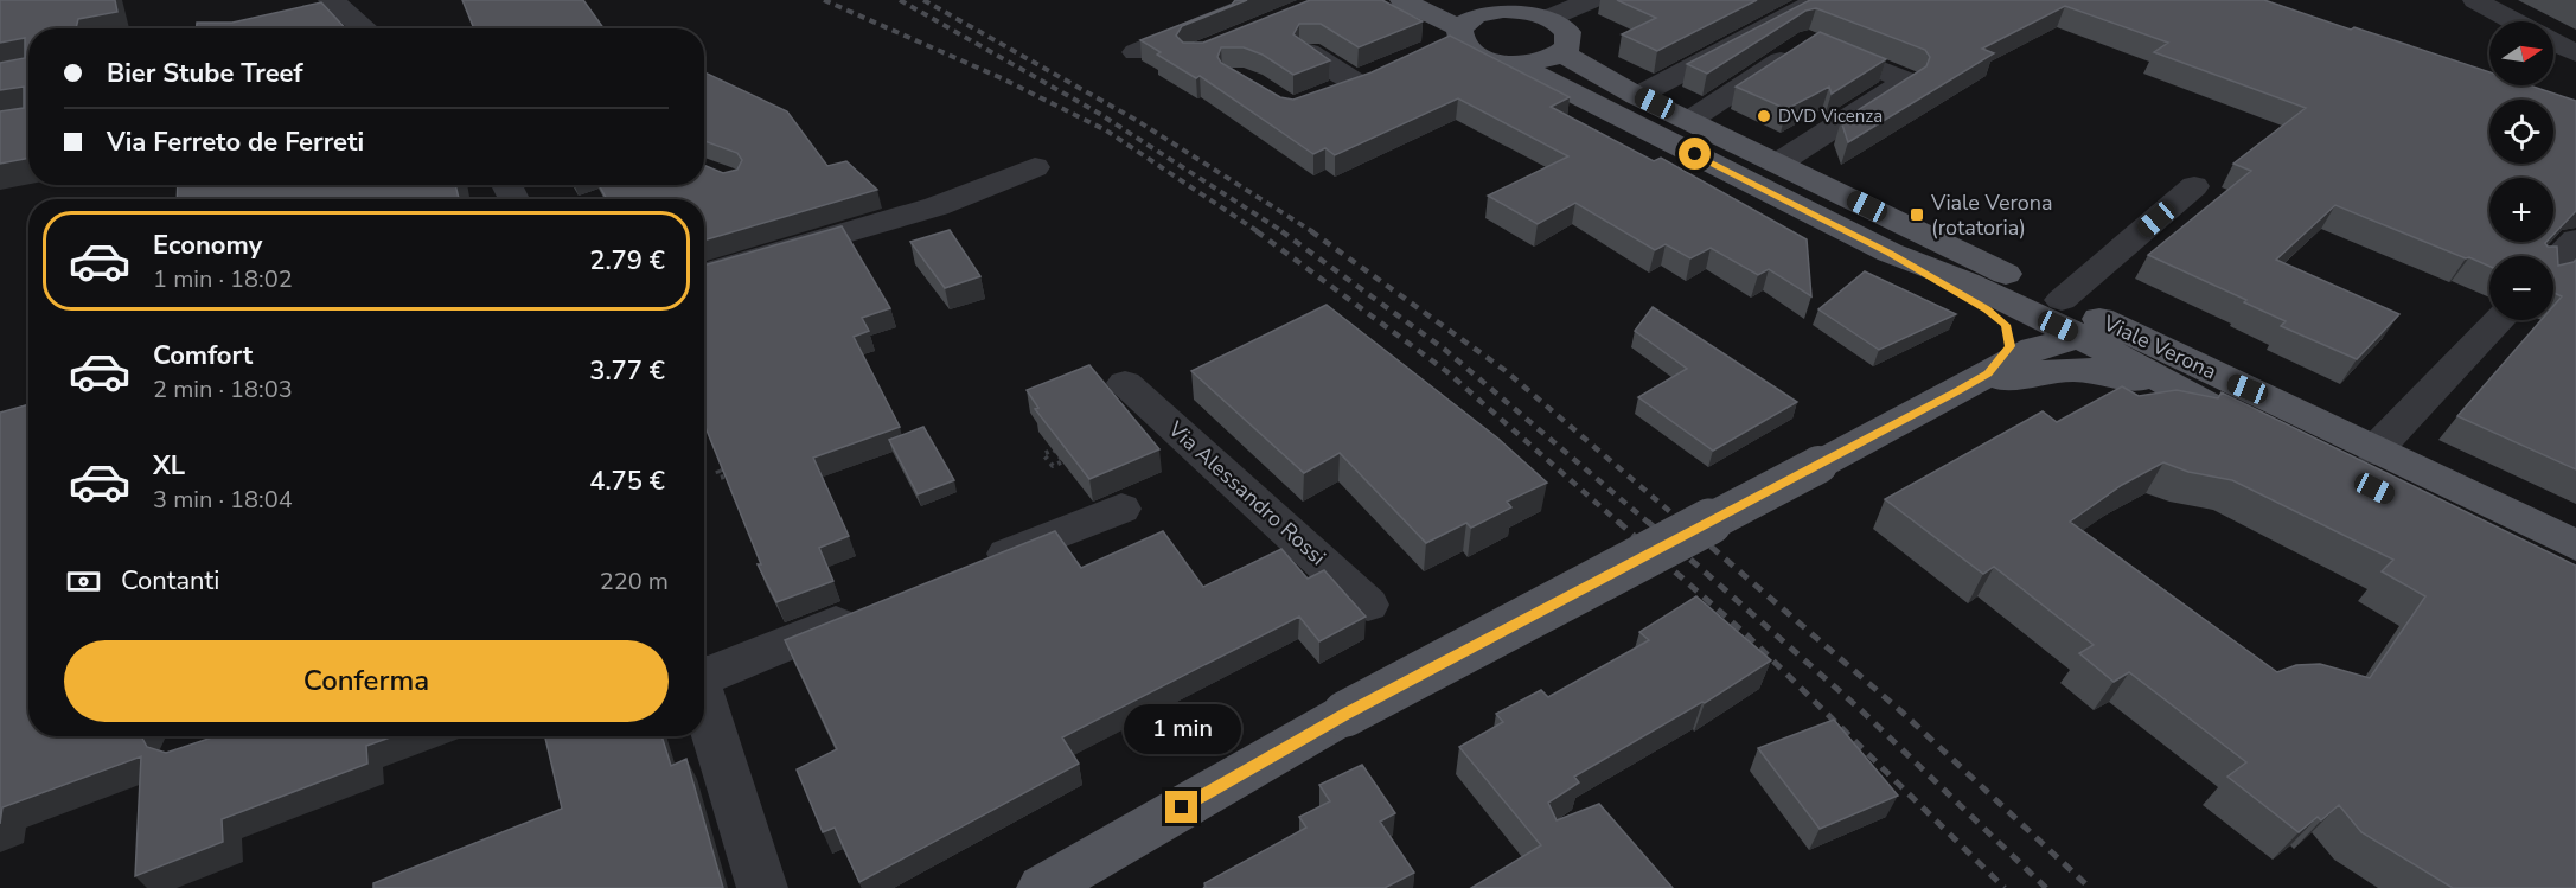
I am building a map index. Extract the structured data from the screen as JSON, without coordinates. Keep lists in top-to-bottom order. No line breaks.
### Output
{"streets":{"main road":["Viale Verona"],"street":["Via Alessandro Rossi"]},"places":{"other":["DVD Vicenza"],"transit":["Viale Verona (rotatoria)"]},"north":"right","page":{"map_buttons":["+","−"],"banner":["Bier Stube Treef","Via Ferreto de Ferreti"],"list":[{"name":"Economy","note":"1 min · 18:02","value":"2.79 €"},{"name":"Comfort","note":"2 min · 18:03","value":"3.77 €"},{"name":"XL","note":"3 min · 18:04","value":"4.75 €"}],"pay":["Contanti","220 m"],"buttons":"Conferma","bubble":"1 min"}}
